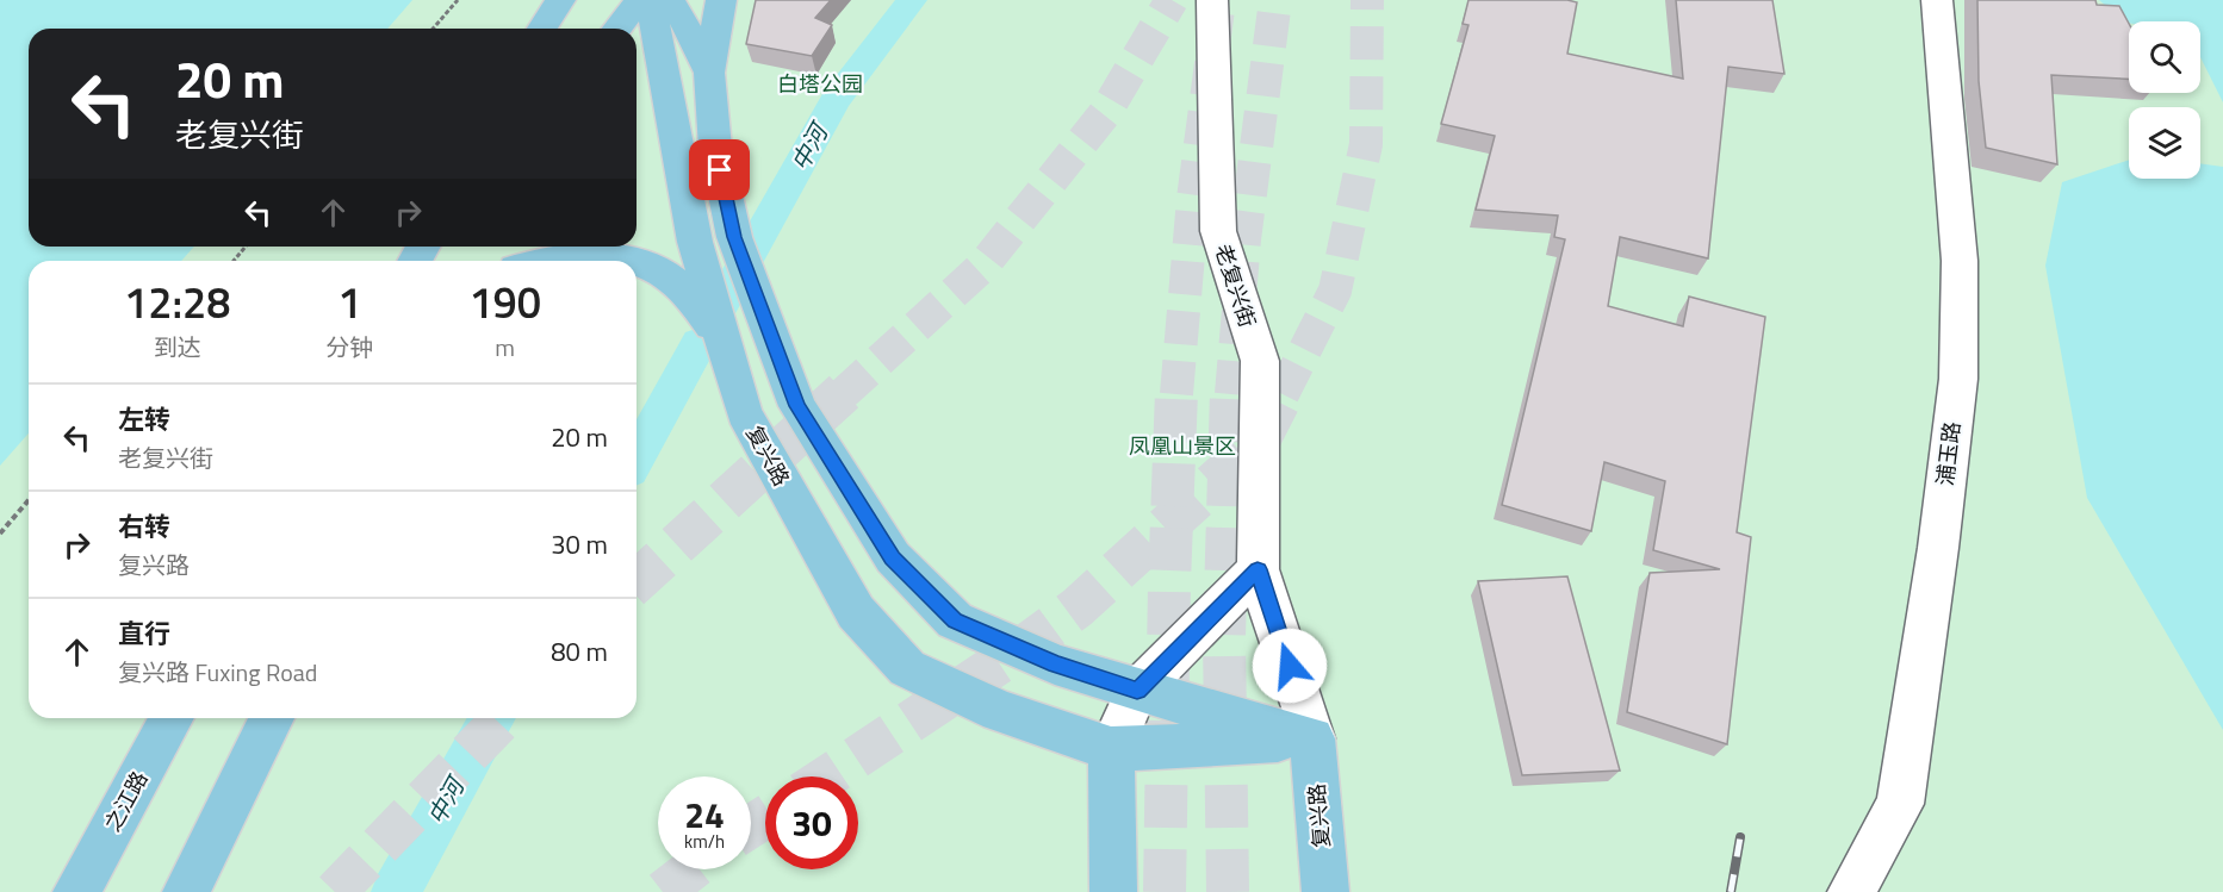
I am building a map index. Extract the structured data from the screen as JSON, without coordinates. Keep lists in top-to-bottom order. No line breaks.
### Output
{"streets":{"main road":["复兴路","之江路"],"street":["老复兴街","浦玉路"]},"crossings":[["老复兴街","复兴路"]],"water":["中河"],"parks":["白塔公园","凤凰山景区"],"page":{"turn":["20 m","老复兴街"],"eta":["12:28","到达","1","分钟","190","m"],"list":[{"name":"左转","note":"老复兴街","value":"20 m"},{"name":"右转","note":"复兴路","value":"30 m"},{"name":"直行","note":"复兴路 Fuxing Road","value":"80 m"}],"speed":"24 km/h","limit":"30"}}
